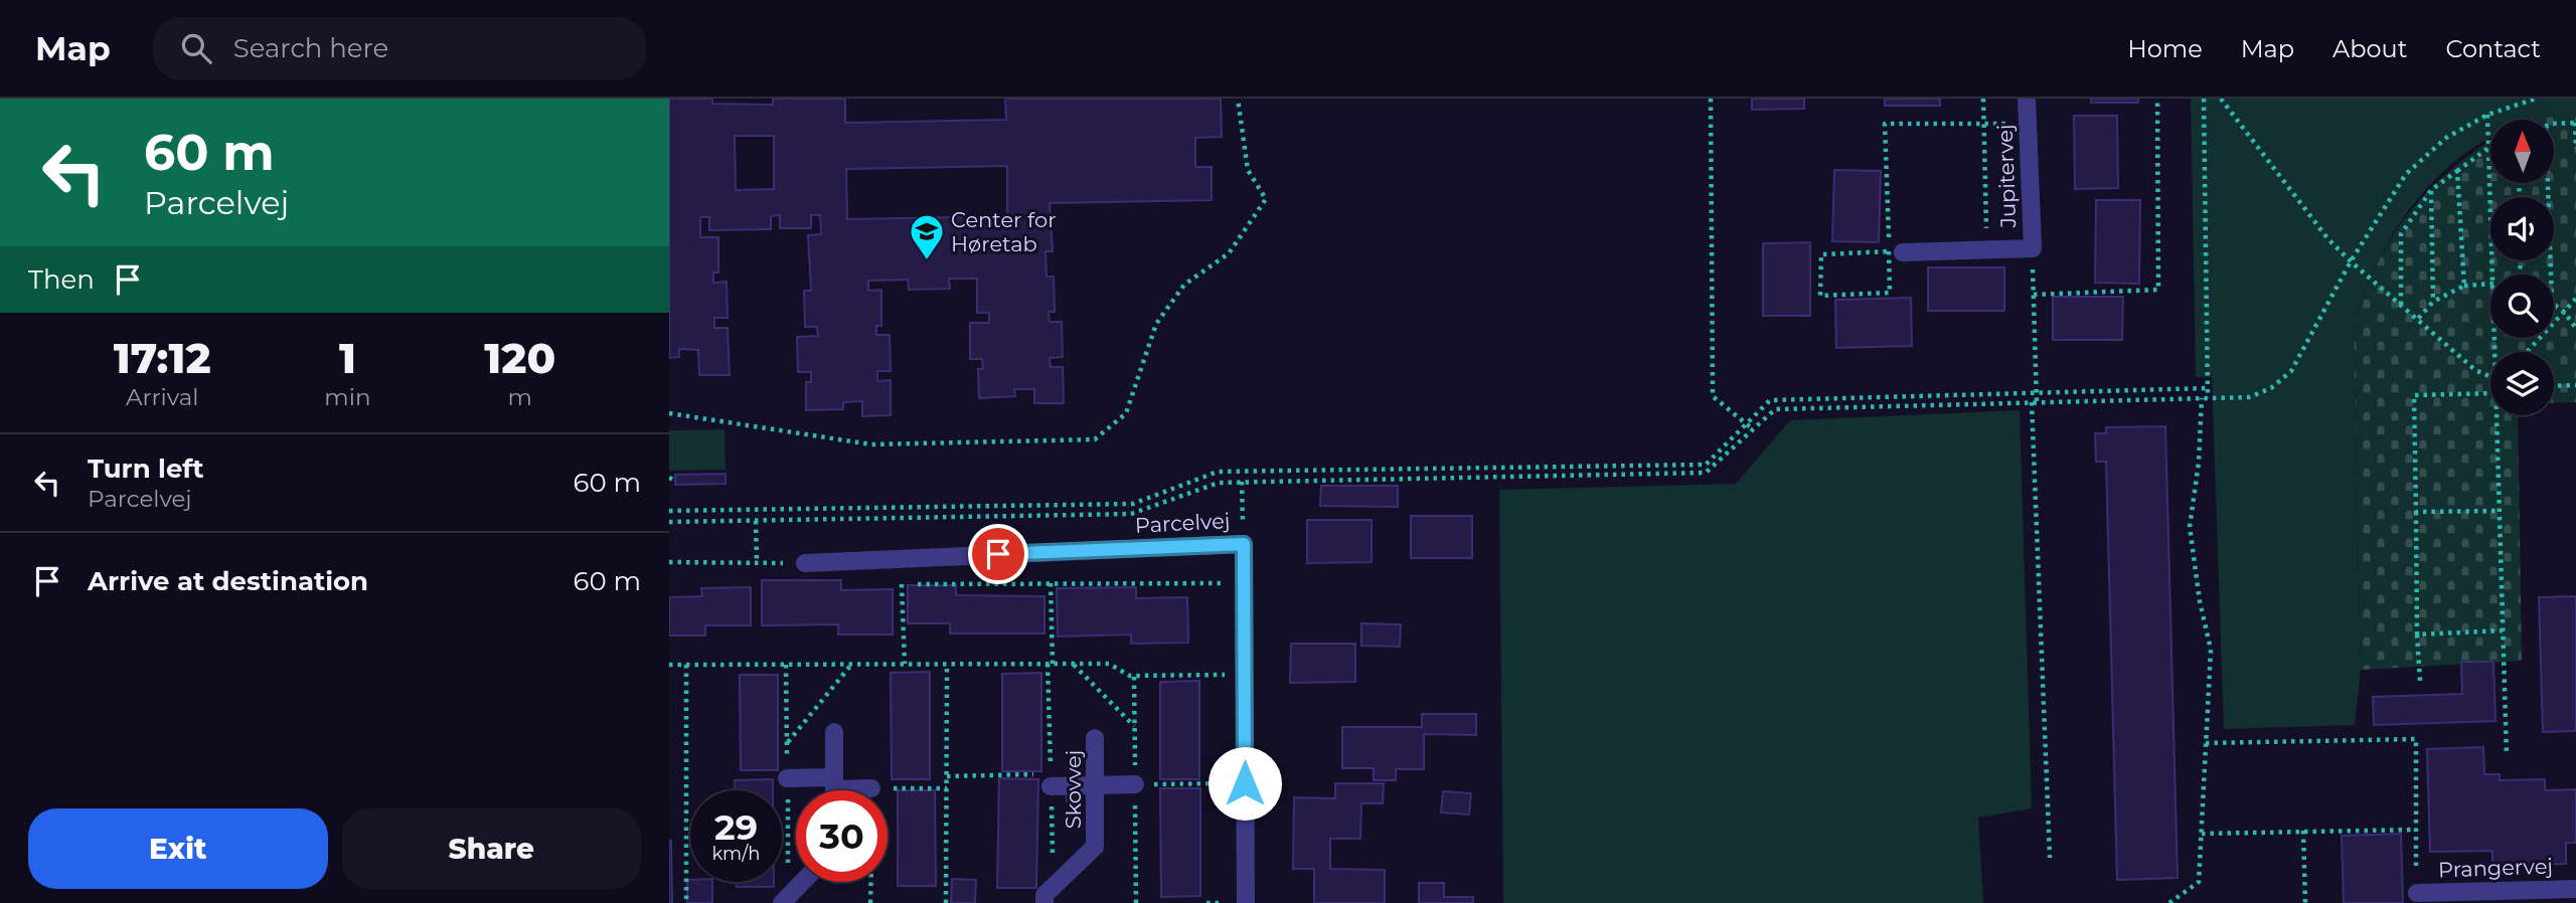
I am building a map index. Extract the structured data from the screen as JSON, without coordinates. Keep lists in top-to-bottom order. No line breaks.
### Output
{"streets":{"street":["Jupitervej","Parcelvej","Skovvej","Prangervej"]},"places":{"school or university":["Center for Høretab"]},"north":"top","page":{"header":"Map","search":"Search here","nav":["Home","Map","About","Contact"],"turn":["60 m","Parcelvej"],"then":"Then","eta":["17:12","Arrival","1","min","120","m"],"list":[{"name":"Turn left","note":"Parcelvej","value":"60 m"},{"name":"Arrive at destination","value":"60 m"}],"speed":"29 km/h","limit":"30","buttons":["Exit","Share"]}}
